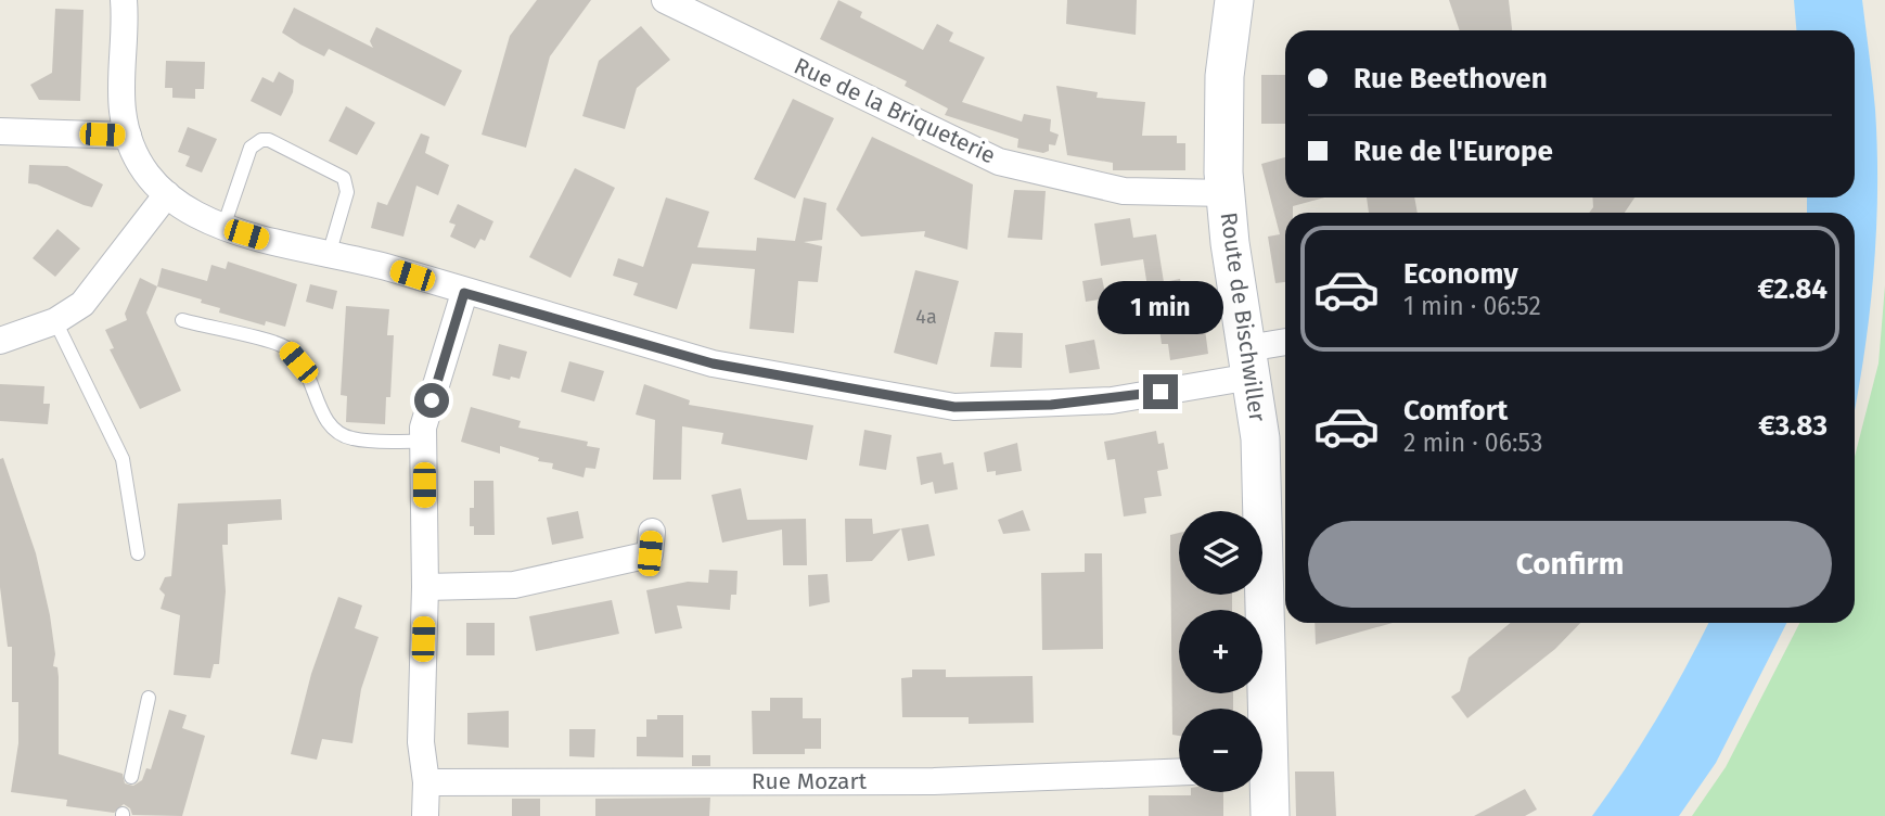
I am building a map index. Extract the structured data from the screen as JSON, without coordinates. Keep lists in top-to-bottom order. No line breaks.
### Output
{"streets":{"main road":["Route de Bischwiller"],"street":["Rue de la Briqueterie","Rue Mozart"]},"crossings":[["Rue de la Briqueterie","Route de Bischwiller"]],"house_numbers":["4a"],"page":{"banner":["Rue Beethoven","Rue de l'Europe"],"list":[{"name":"Economy","note":"1 min · 06:52","value":"€2.84"},{"name":"Comfort","note":"2 min · 06:53","value":"€3.83"}],"bubble":"1 min","buttons":"Confirm","map_buttons":["+","−"]}}
